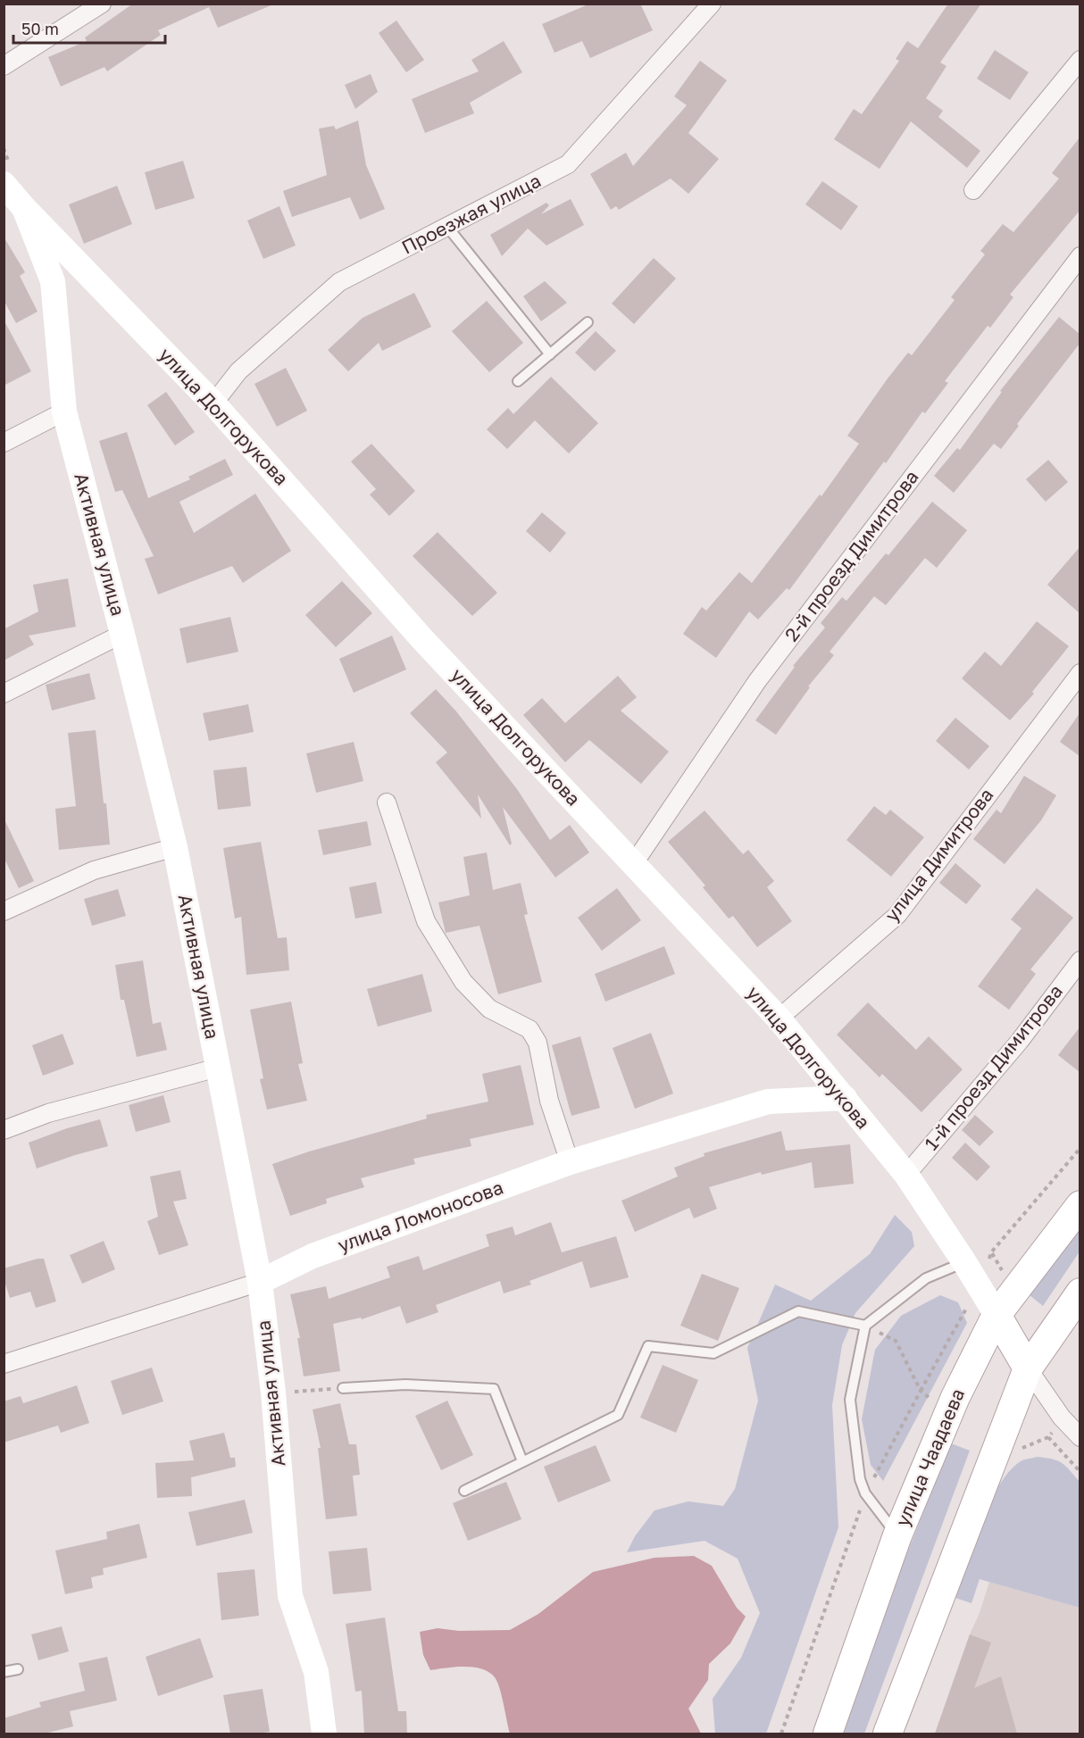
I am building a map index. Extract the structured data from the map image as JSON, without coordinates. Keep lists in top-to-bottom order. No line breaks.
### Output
{"streets":{"main road":["улица Долгорукова","Активная улица","улица Ломоносова","улица Чаадаева"],"street":["Проезжая улица","2-й проезд Димитрова","улица Димитрова","1-й проезд Димитрова"]},"crossings":[["Проезжая улица","улица Долгорукова"],["улица Долгорукова","Активная улица"],["улица Долгорукова","2-й проезд Димитрова"],["улица Долгорукова","улица Димитрова"],["улица Долгорукова","1-й проезд Димитрова"],["улица Долгорукова","улица Ломоносова"],["улица Долгорукова","улица Чаадаева"],["Активная улица","улица Ломоносова"]],"scale_bar":"50 m"}
